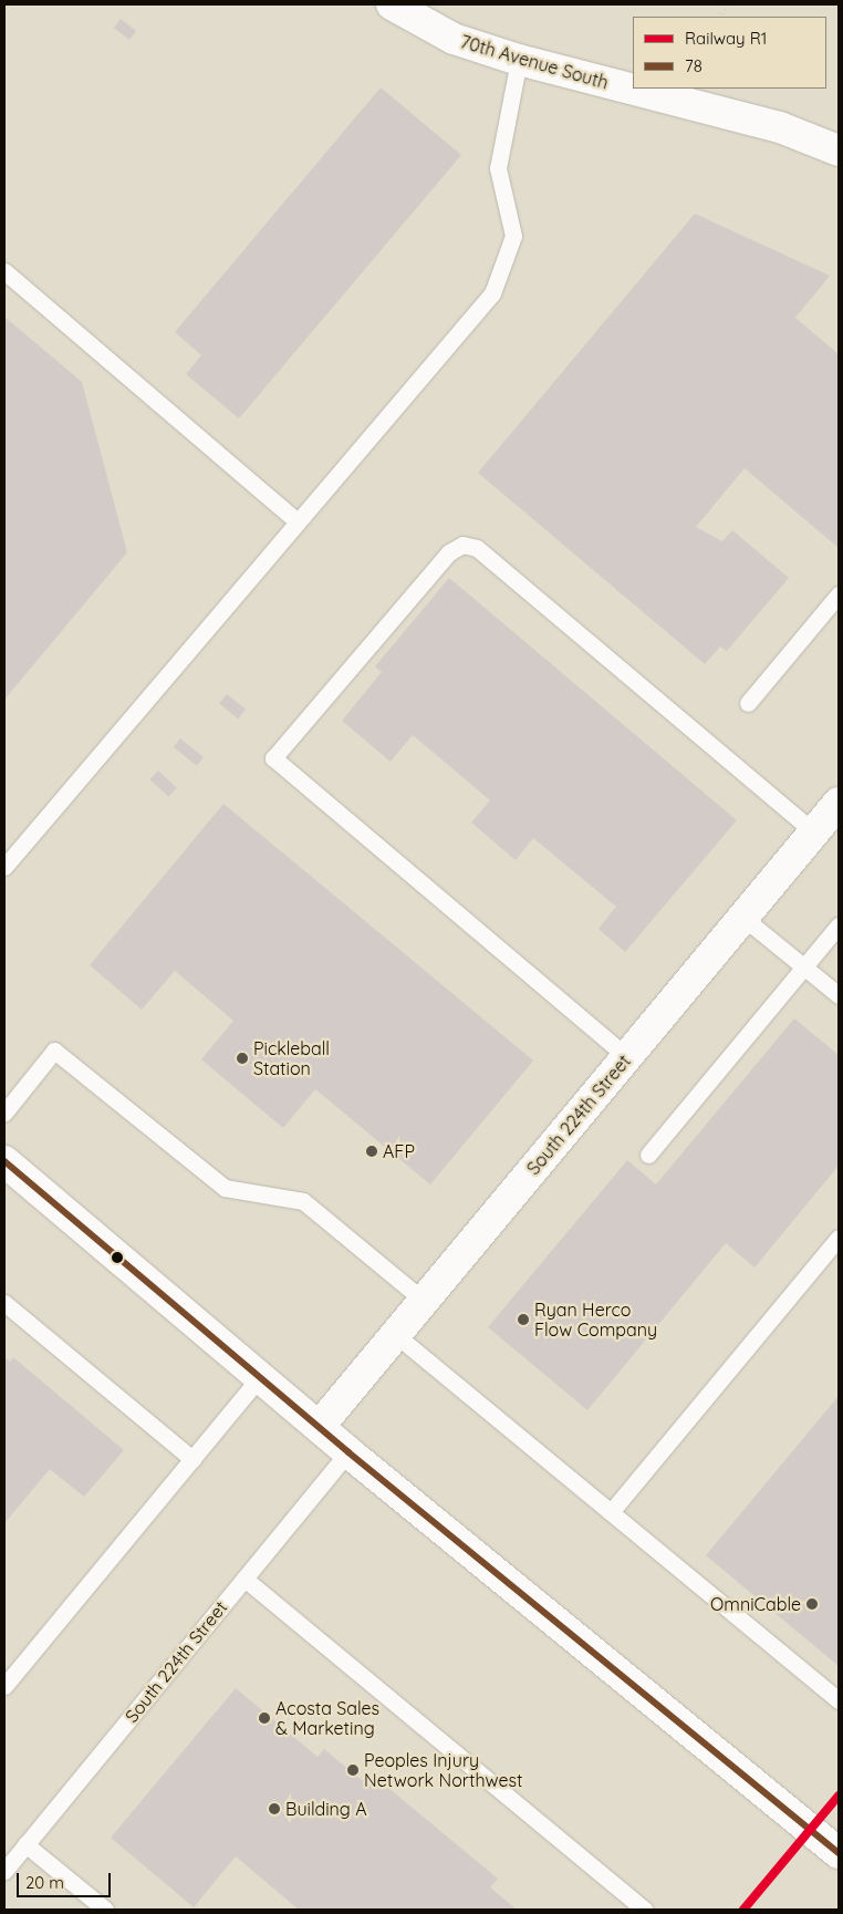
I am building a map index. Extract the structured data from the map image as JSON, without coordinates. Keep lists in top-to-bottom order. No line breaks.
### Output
{"streets":{"street":["70th Avenue South","South 224th Street"]},"places":["Pickleball Station","AFP","Ryan Herco Flow Company","OmniCable","Acosta Sales & Marketing","Peoples Injury Network Northwest","Building A"],"lines":["transit line 78","rail line R1"],"legend":["Railway R1","78"],"scale_bar":"20 m"}
